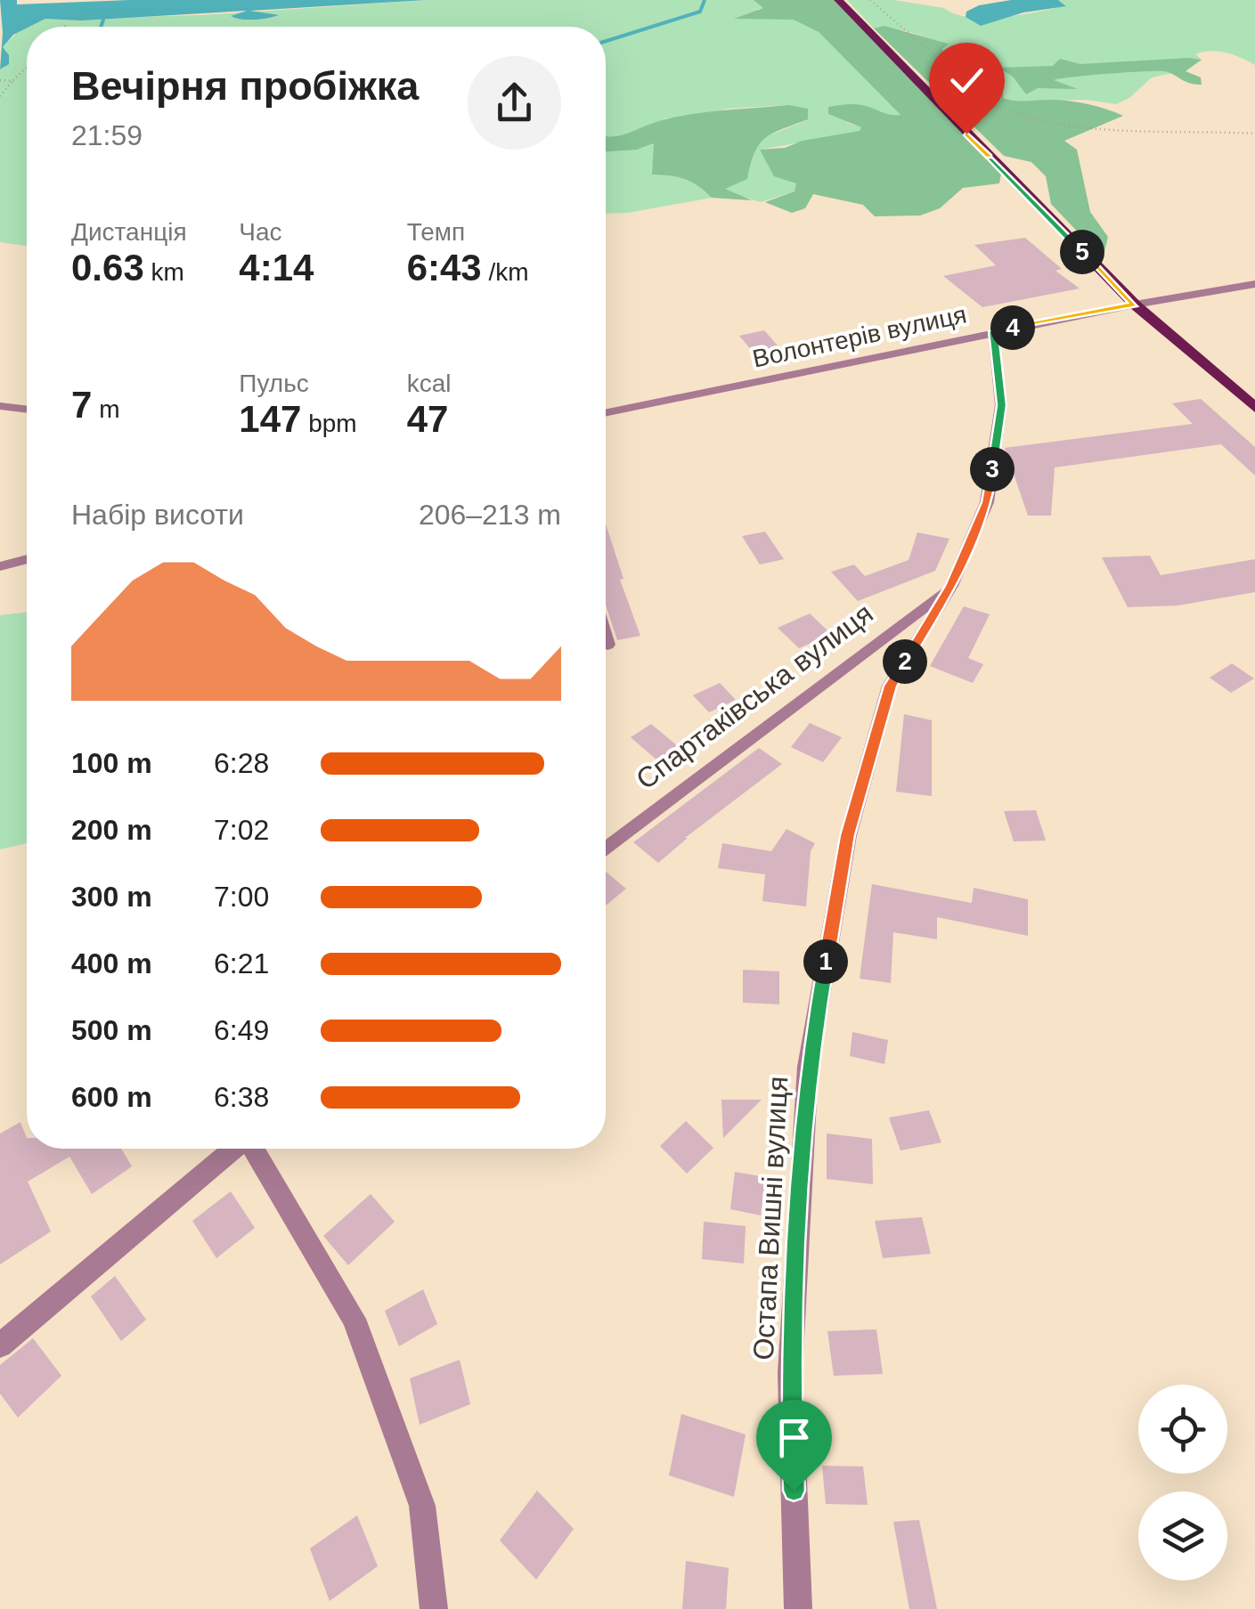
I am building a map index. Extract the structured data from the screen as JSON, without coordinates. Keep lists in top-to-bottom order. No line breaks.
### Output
{"streets":{"street":["Волонтерів вулиця","Спартаківська вулиця","Остапа Вишні вулиця"]},"crossings":[["Волонтерів вулиця","Остапа Вишні вулиця"],["Спартаківська вулиця","Остапа Вишні вулиця"]],"page":{"heading":["Вечірня пробіжка","21:59"],"stats":[["Дистанція","0.63 km"],["Час","4:14"],["Темп","6:43 /km"],["7 m"],["Пульс","147 bpm"],["kcal","47"]],"pins":["5","4","3","2","1"],"chart":["Набір висоти","206–213 m"],"list":[{"name":"100 m","note":"6:28"},{"name":"200 m","note":"7:02"},{"name":"300 m","note":"7:00"},{"name":"400 m","note":"6:21"},{"name":"500 m","note":"6:49"},{"name":"600 m","note":"6:38"}]}}
